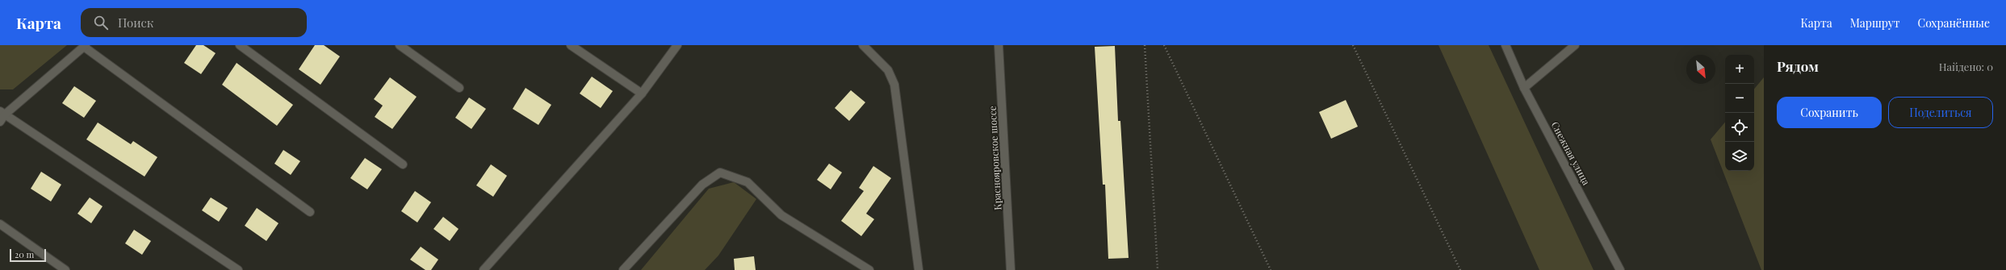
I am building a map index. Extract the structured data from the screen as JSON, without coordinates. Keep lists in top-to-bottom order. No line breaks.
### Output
{"streets":{"street":["Снежная улица","Краснояровское шоссе"]},"scale_bar":"20 m","north":"bottom right","page":{"header":"Карта","search":"Поиск","nav":["Карта","Маршрут","Сохранённые"],"heading":["Рядом","Найдено: 0"],"map_buttons":["+","−"],"buttons":["Сохранить","Поделиться"],"scale":"20 m"}}
